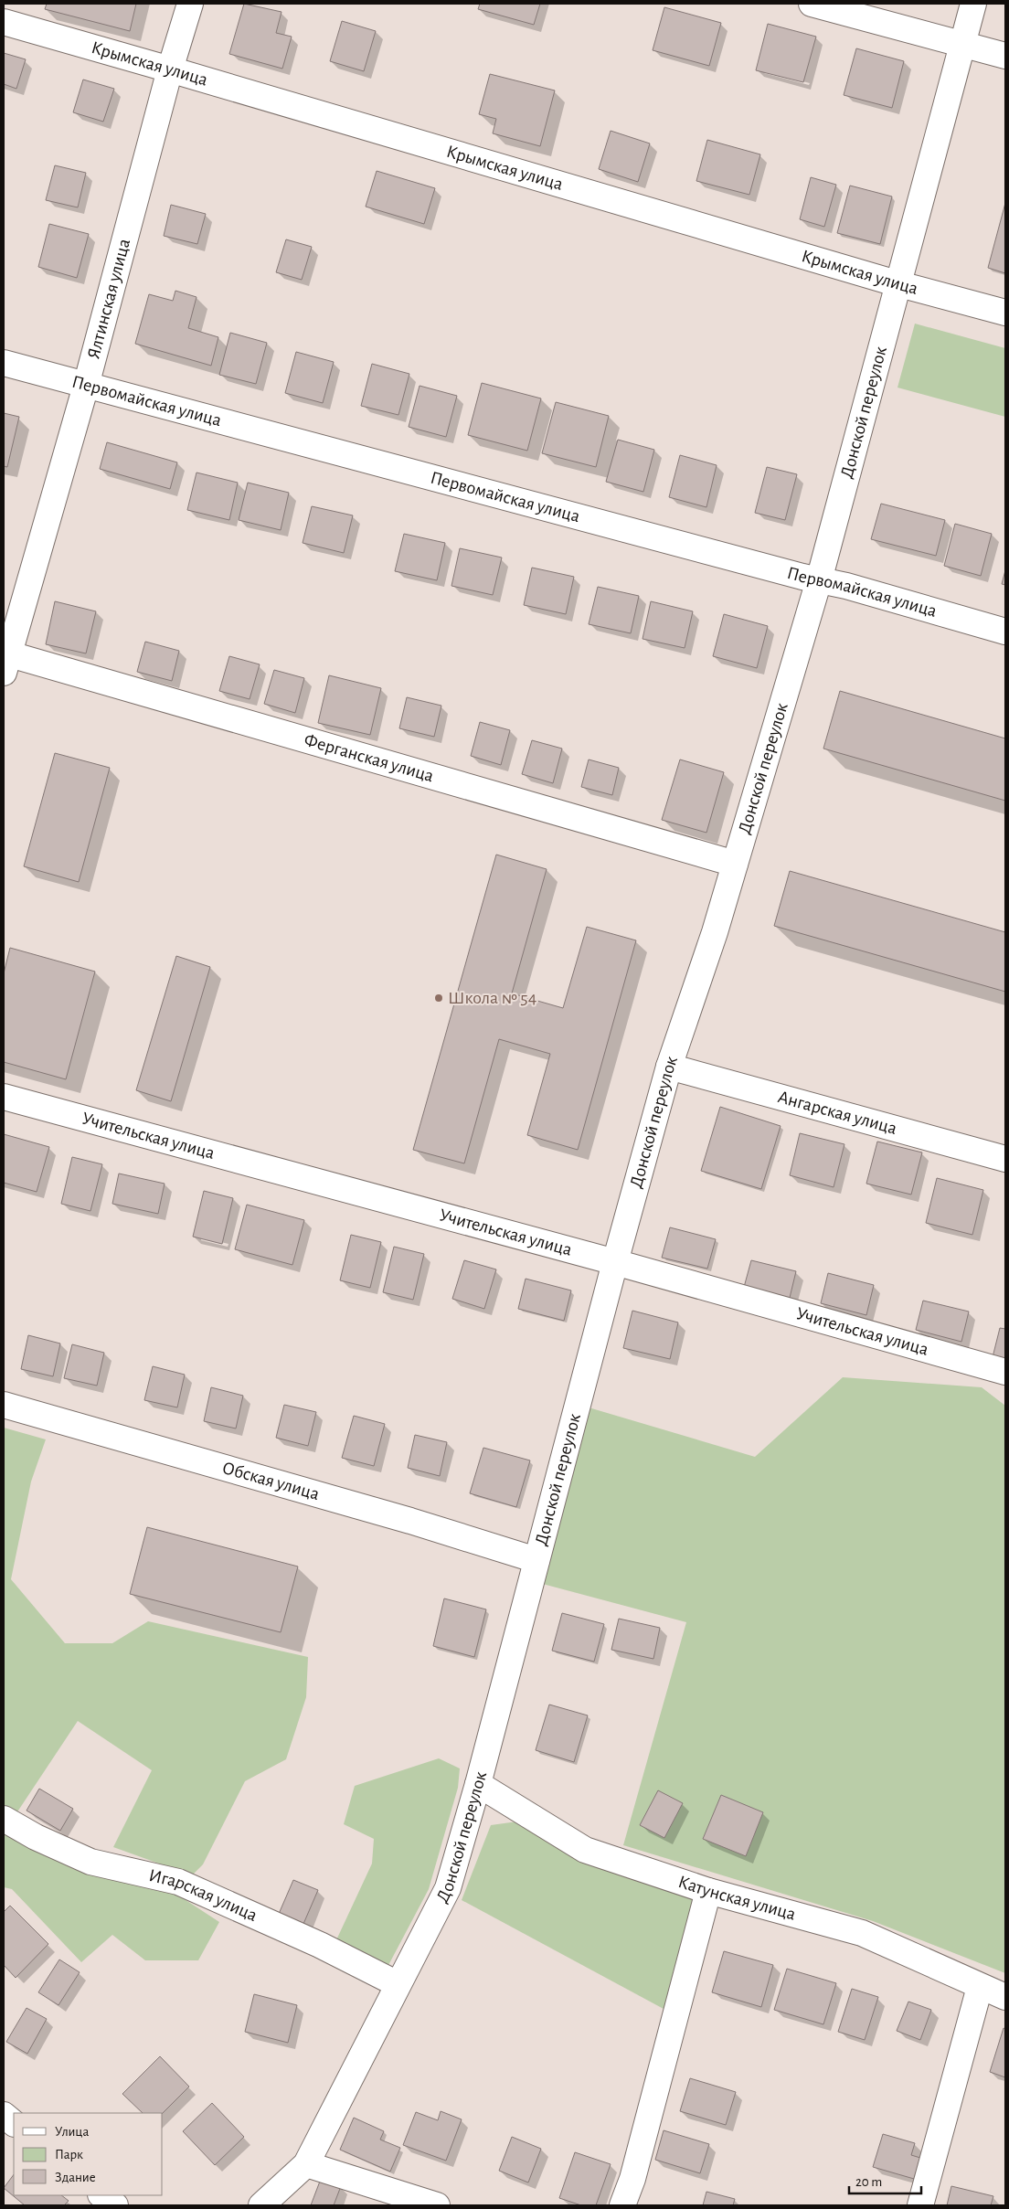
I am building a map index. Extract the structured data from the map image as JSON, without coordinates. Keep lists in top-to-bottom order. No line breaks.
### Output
{"streets":{"street":["Крымская улица","Ялтинская улица","Первомайская улица","Донской переулок","Ферганская улица","Ангарская улица","Учительская улица","Обская улица","Игарская улица","Катунская улица"]},"crossings":[["Крымская улица","Ялтинская улица"],["Крымская улица","Донской переулок"],["Ялтинская улица","Первомайская улица"],["Ялтинская улица","Ферганская улица"],["Первомайская улица","Донской переулок"],["Донской переулок","Ферганская улица"],["Донской переулок","Ангарская улица"],["Донской переулок","Учительская улица"],["Донской переулок","Обская улица"],["Донской переулок","Игарская улица"],["Донской переулок","Катунская улица"]],"places":["Школа № 54"],"legend":["Улица","Парк","Здание"],"scale_bar":"20 m"}
